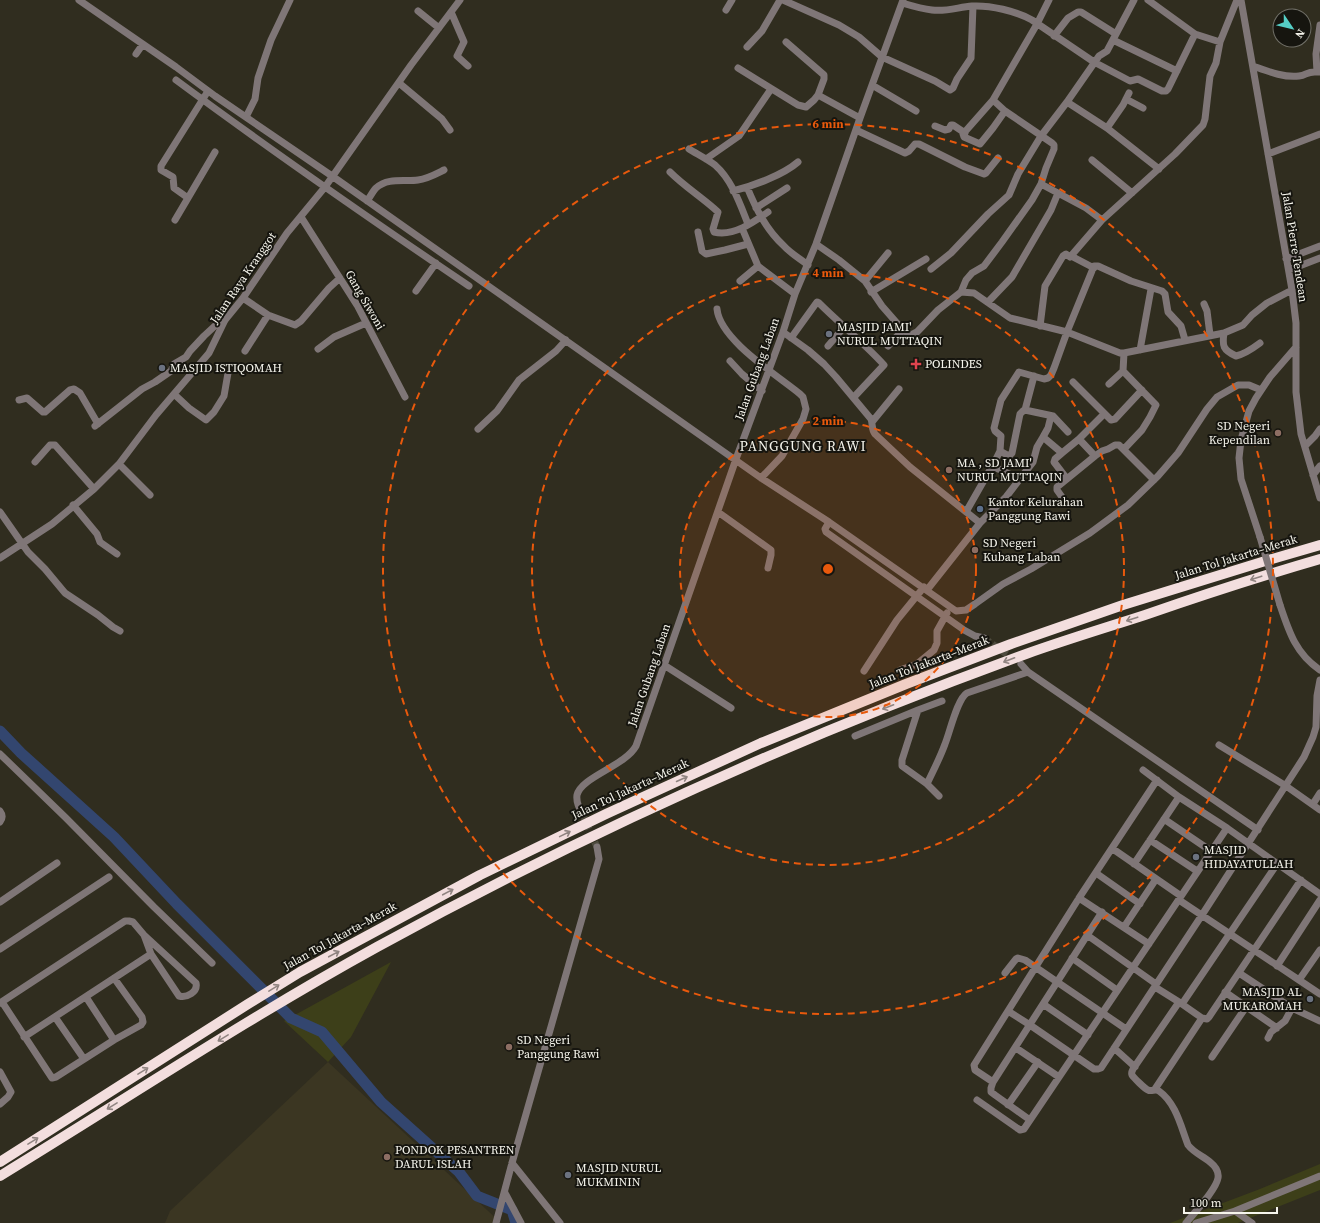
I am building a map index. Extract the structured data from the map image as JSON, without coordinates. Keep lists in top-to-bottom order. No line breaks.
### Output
{"streets":{"highway":["Jalan Tol Jakarta–Merak"],"street":["Jalan Pierre Tendean","Jalan Raya Kranggot","Gang Siwoni","Jalan Gubang Laban"]},"crossings":[["Jalan Raya Kranggot","Gang Siwoni"]],"districts":["PANGGUNG RAWI"],"places":{"other":["MASJID JAMI' NURUL MUTTAQIN","MASJID ISTIQOMAH","SD Negeri Kependilan","MA , SD JAMI' NURUL MUTTAQIN","Kantor Kelurahan Panggung Rawi","SD Negeri Kubang Laban","MASJID HIDAYATULLAH","MASJID AL MUKAROMAH","SD Negeri Panggung Rawi","PONDOK PESANTREN DARUL ISLAH","MASJID NURUL MUKMININ"],"health":["POLINDES"]},"scale_bar":"100 m","north":"bottom right","rings":["6 min","4 min","2 min"]}
